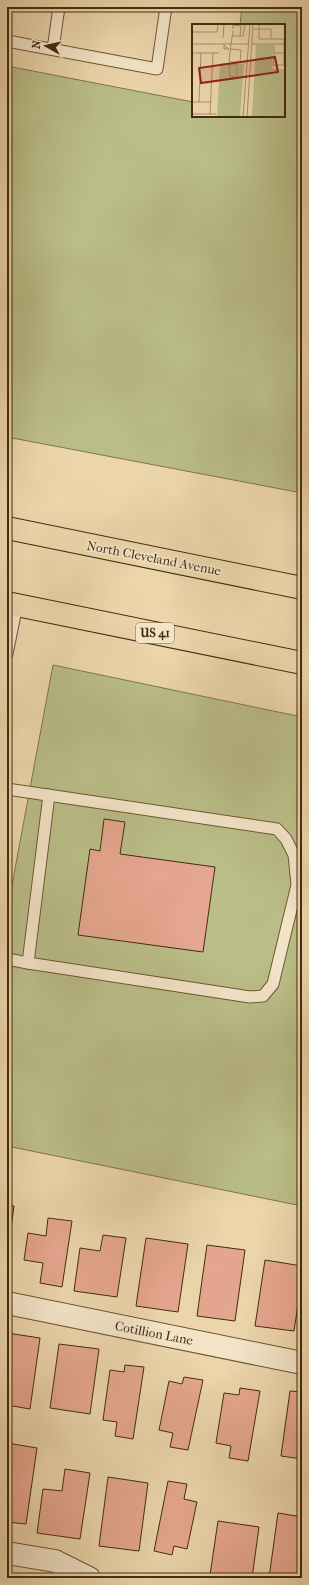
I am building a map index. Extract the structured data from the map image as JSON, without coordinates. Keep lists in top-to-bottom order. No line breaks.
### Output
{"streets":{"main road":["North Cleveland Avenue","US 41"],"street":["Cotillion Lane"]},"north":"left"}
